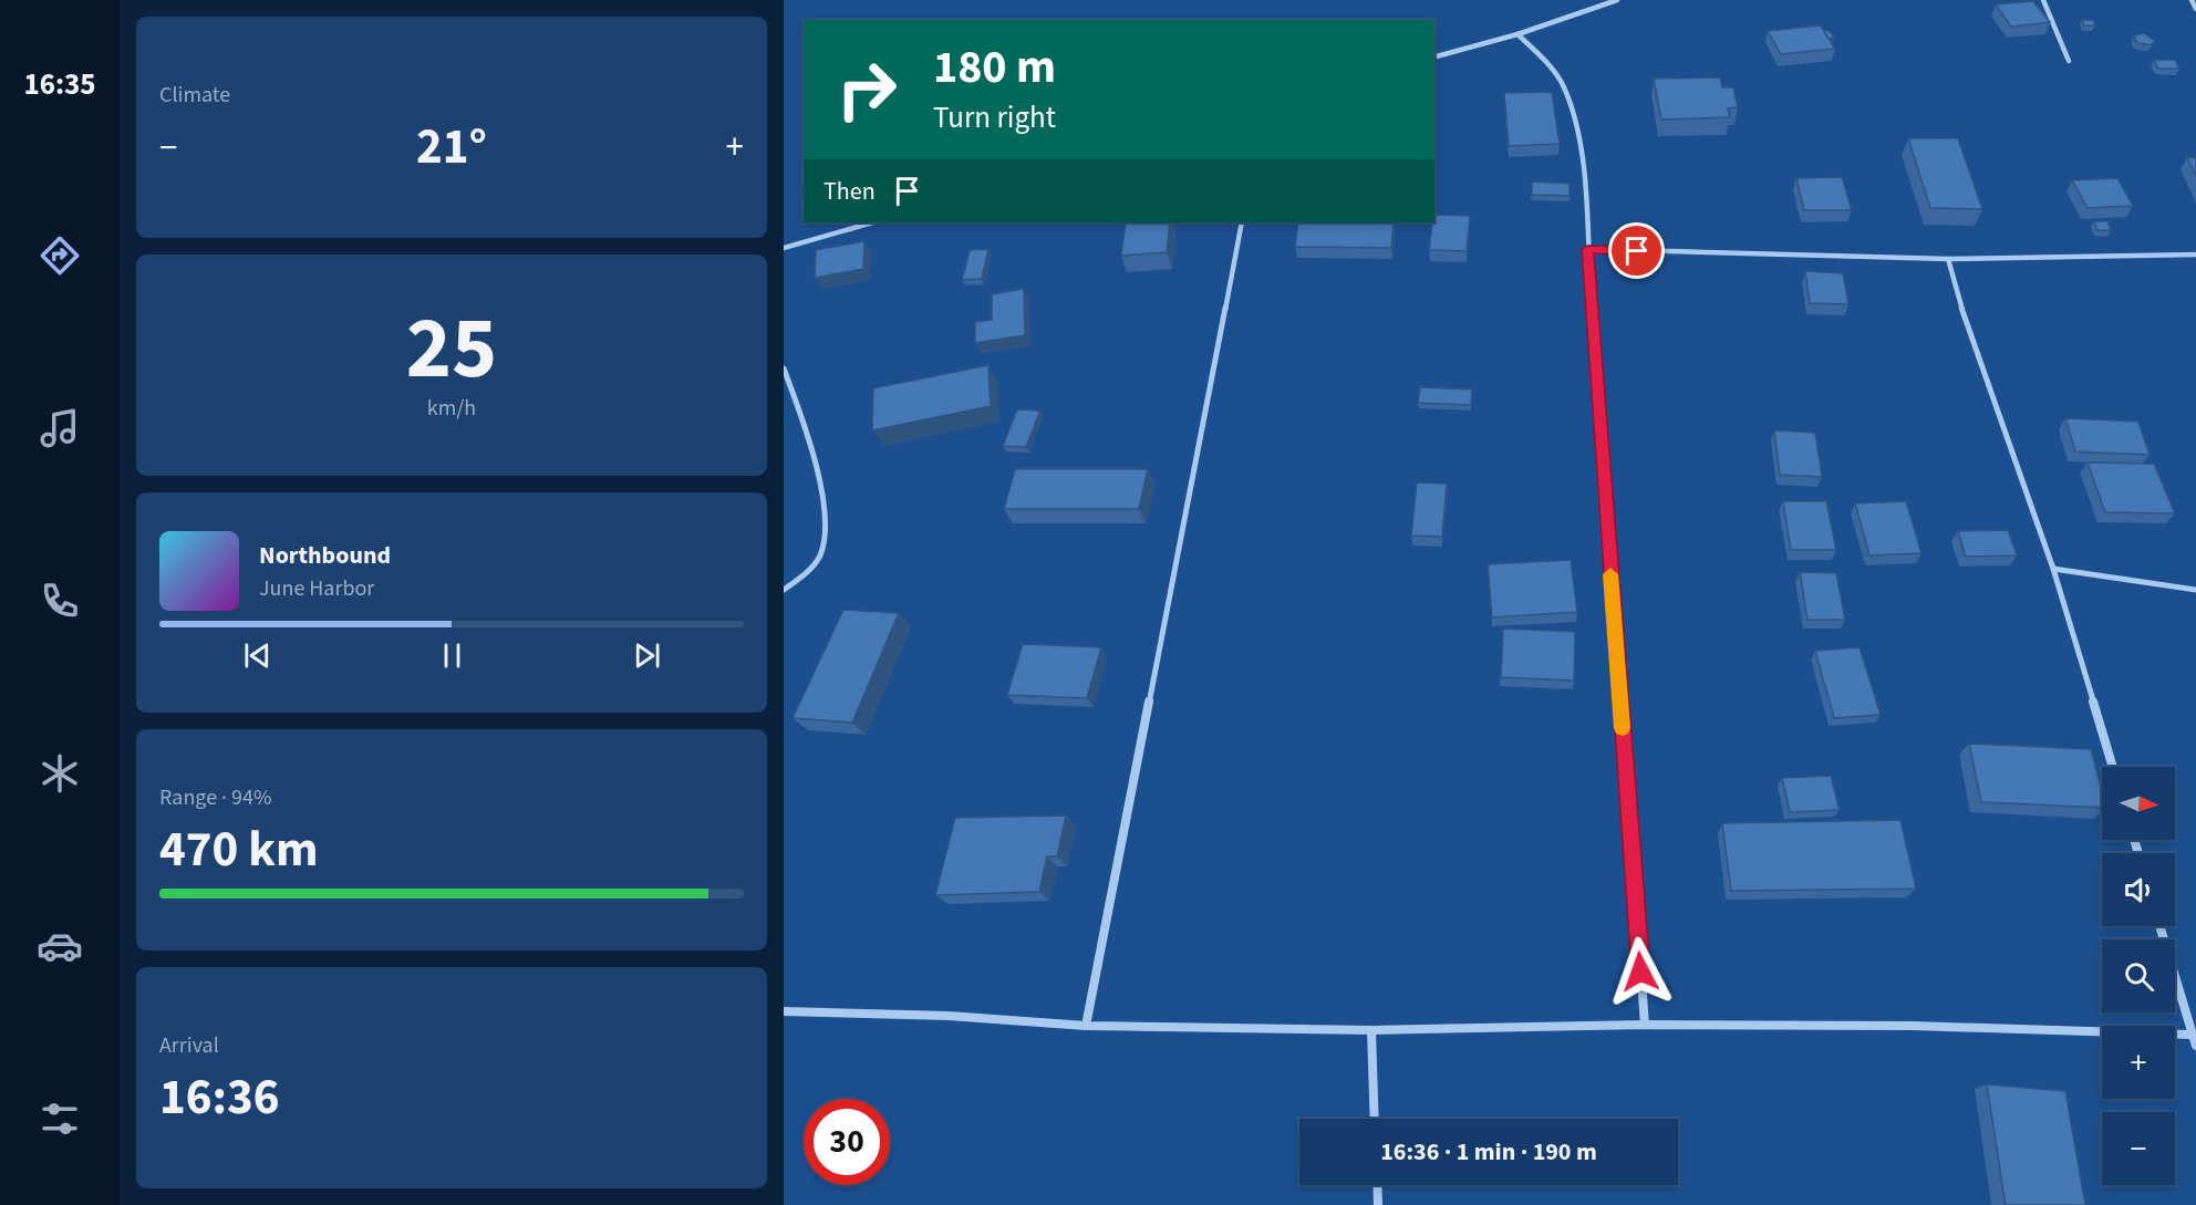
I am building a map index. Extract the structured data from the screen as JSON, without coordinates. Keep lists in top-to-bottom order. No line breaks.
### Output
{"north":"right","page":{"tabs":"16:35","tile":["Climate",["25","km/h"],["Range · 94%","470 km"],["Arrival","16:36"]],"turn":["180 m","Turn right"],"heat":["−","21°","+"],"then":"Then","song":["Northbound","June Harbor"],"map_buttons":["+","−"],"limit":"30","trip":"16:36 · 1 min · 190 m"}}
